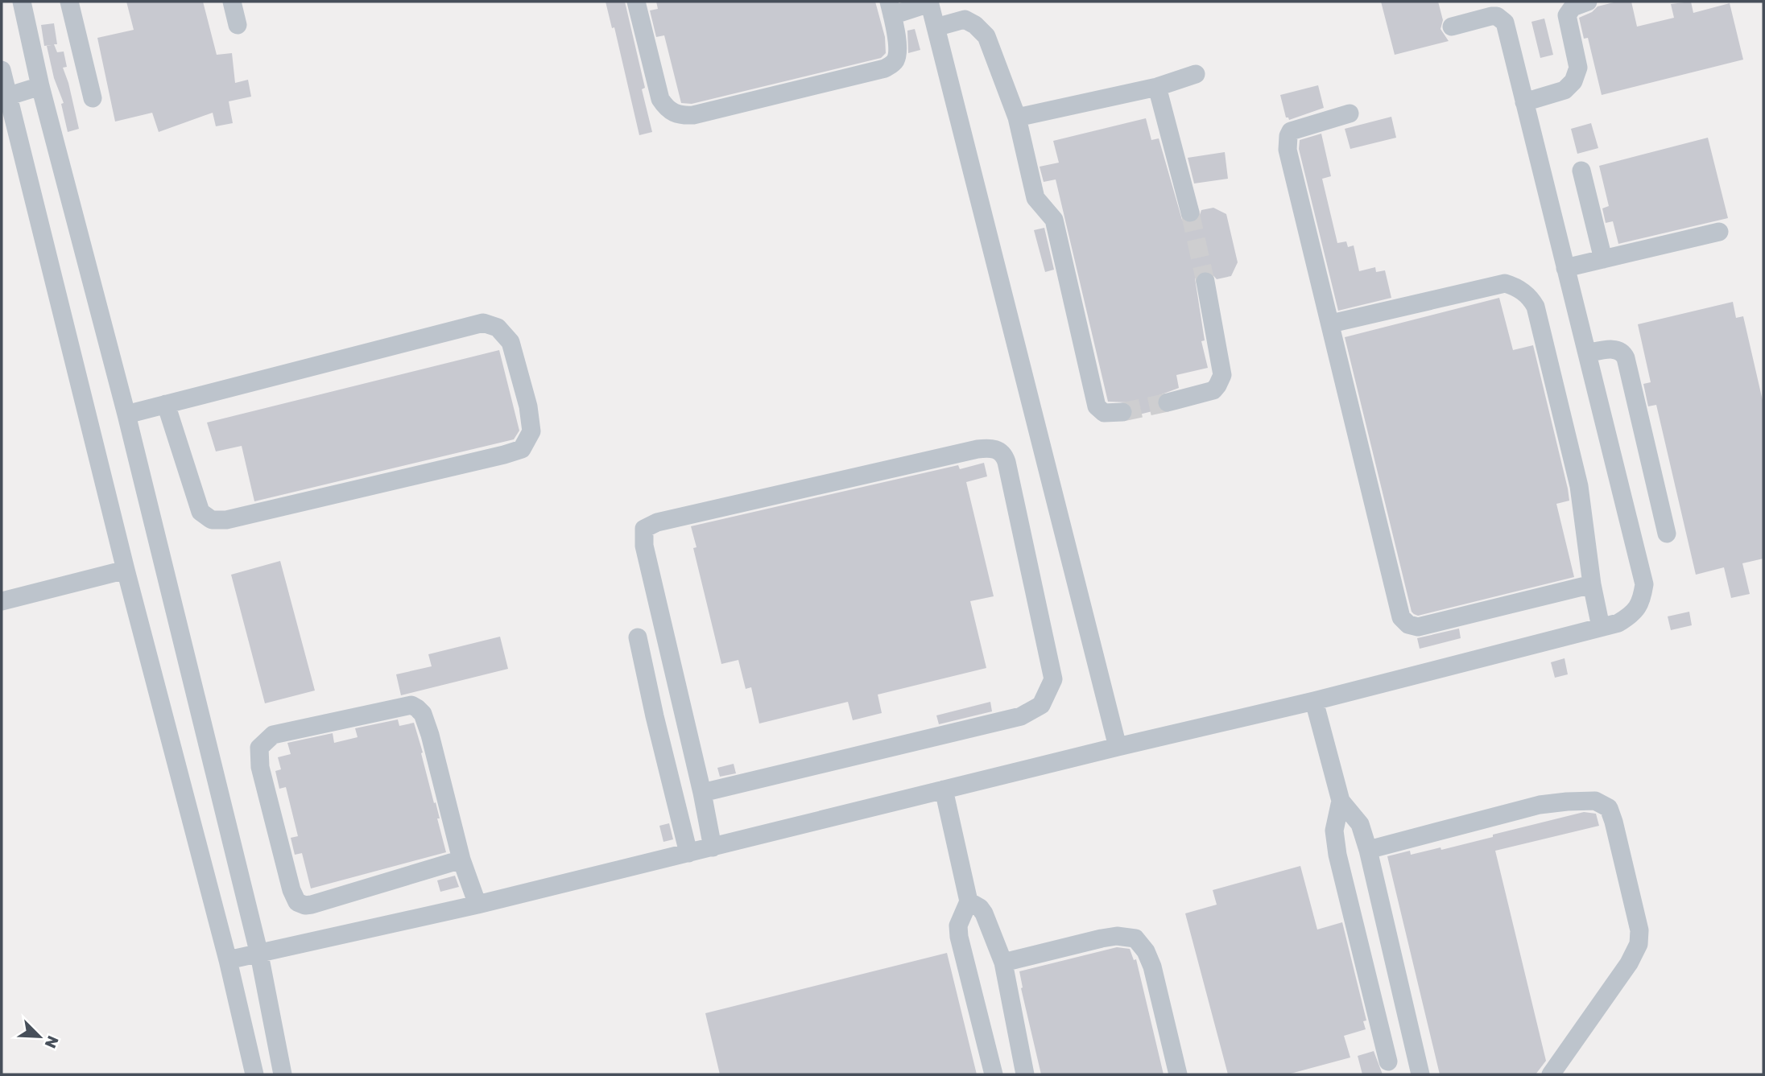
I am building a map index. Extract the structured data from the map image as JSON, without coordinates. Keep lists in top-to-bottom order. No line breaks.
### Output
{"north":"bottom right"}
